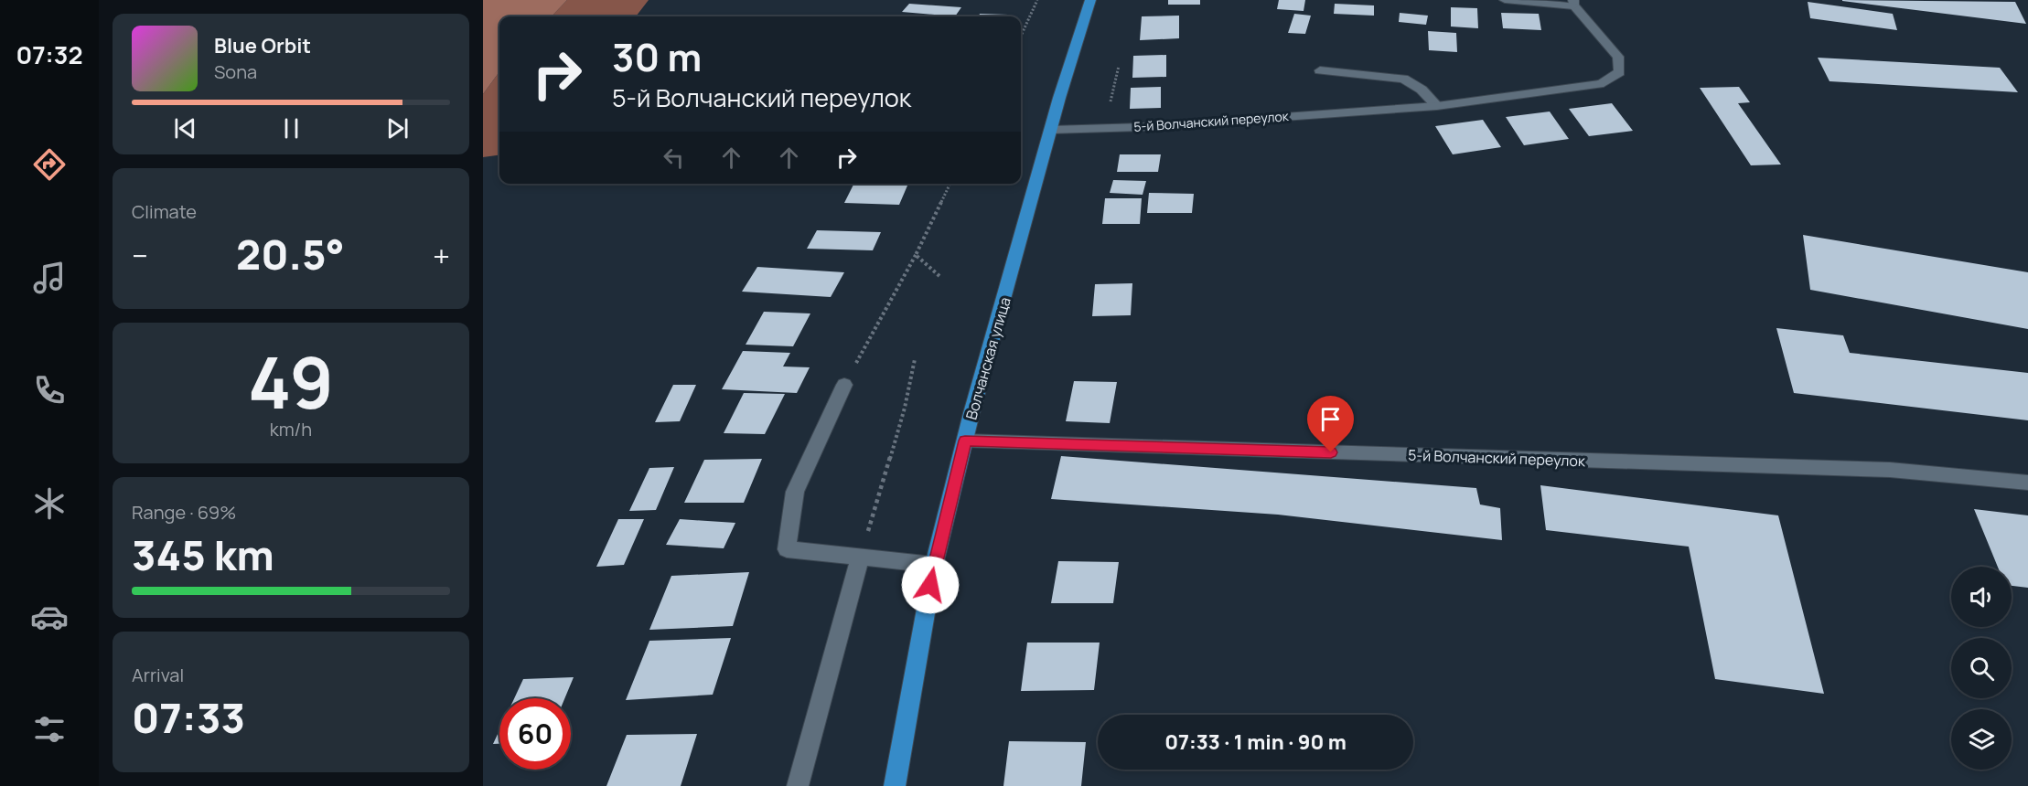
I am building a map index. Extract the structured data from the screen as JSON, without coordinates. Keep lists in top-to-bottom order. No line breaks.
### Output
{"streets":{"main road":["Волчанская улица"],"street":["5-й Волчанский переулок"]},"crossings":[["5-й Волчанский переулок","Волчанская улица"]],"page":{"tabs":"07:32","turn":["30 m","5-й Волчанский переулок"],"song":["Blue Orbit","Sona"],"tile":["Climate",["49","km/h"],["Range · 69%","345 km"],["Arrival","07:33"]],"heat":["−","20.5°","+"],"limit":"60","trip":"07:33 · 1 min · 90 m"}}
